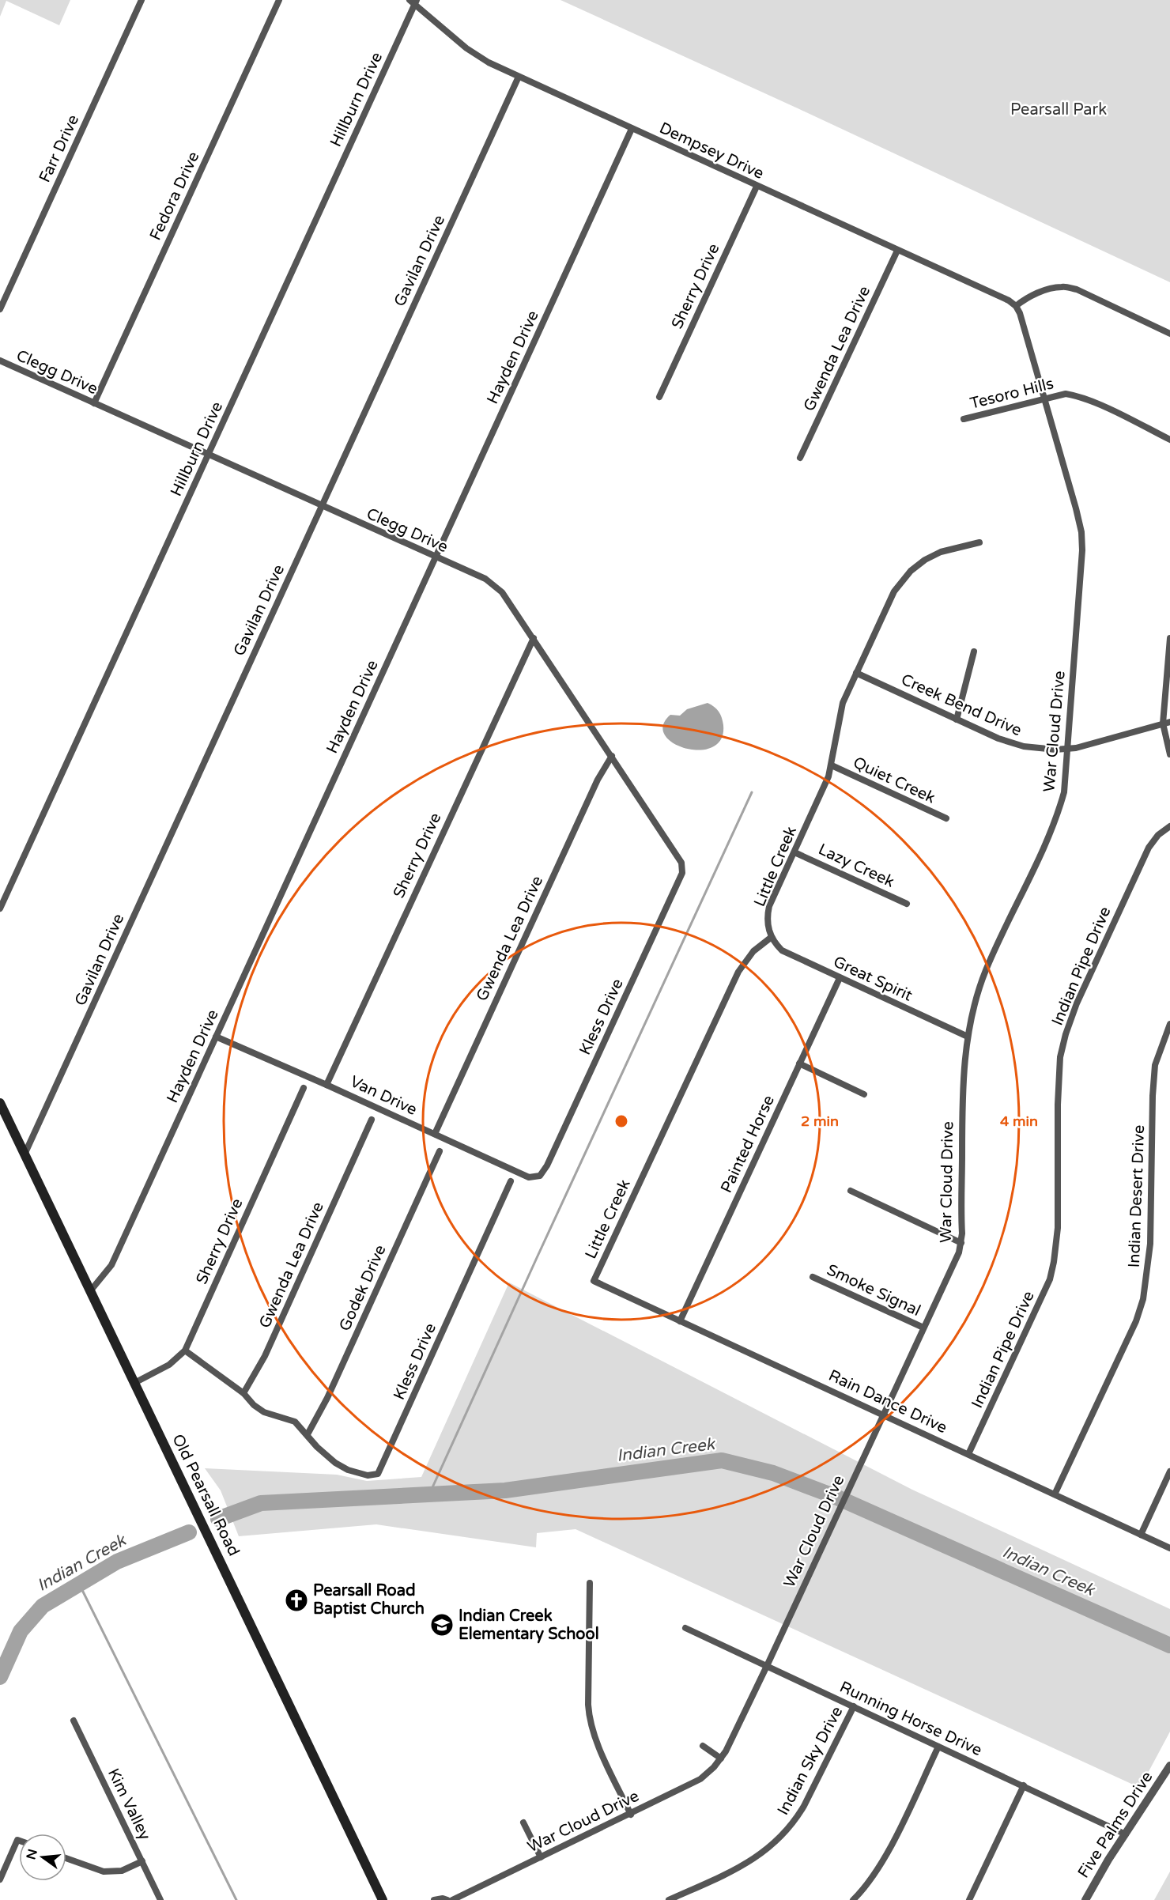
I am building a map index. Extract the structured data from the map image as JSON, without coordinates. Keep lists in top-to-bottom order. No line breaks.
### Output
{"streets":{"main road":["Old Pearsall Road"],"street":["Hillburn Drive","Farr Drive","Dempsey Drive","Fedora Drive","Gavilan Drive","Sherry Drive","Gwenda Lea Drive","Hayden Drive","Clegg Drive","Tesoro Hills","Creek Bend Drive","War Cloud Drive","Quiet Creek","Lazy Creek","Little Creek","Indian Pipe Drive","Great Spirit","Kless Drive","Van Drive","Painted Horse","Indian Desert Drive","Godek Drive","Smoke Signal","Rain Dance Drive","Running Horse Drive","Indian Sky Drive","Kim Valley","Five Palms Drive"]},"crossings":[["Hillburn Drive","Dempsey Drive"],["Hillburn Drive","Clegg Drive"],["Dempsey Drive","Gavilan Drive"],["Dempsey Drive","Sherry Drive"],["Dempsey Drive","Gwenda Lea Drive"],["Dempsey Drive","Hayden Drive"],["Dempsey Drive","War Cloud Drive"],["Fedora Drive","Clegg Drive"],["Gavilan Drive","Clegg Drive"],["Gavilan Drive","Old Pearsall Road"],["Sherry Drive","Clegg Drive"],["Sherry Drive","Van Drive"],["Sherry Drive","Old Pearsall Road"],["Gwenda Lea Drive","Clegg Drive"],["Gwenda Lea Drive","Van Drive"],["Hayden Drive","Clegg Drive"],["Hayden Drive","Van Drive"],["Hayden Drive","Old Pearsall Road"],["Clegg Drive","Kless Drive"],["Tesoro Hills","War Cloud Drive"],["Creek Bend Drive","War Cloud Drive"],["Creek Bend Drive","Little Creek"],["War Cloud Drive","Great Spirit"],["War Cloud Drive","Smoke Signal"],["War Cloud Drive","Rain Dance Drive"],["War Cloud Drive","Running Horse Drive"],["Quiet Creek","Little Creek"],["Lazy Creek","Little Creek"],["Little Creek","Great Spirit"],["Little Creek","Rain Dance Drive"],["Indian Pipe Drive","Rain Dance Drive"],["Great Spirit","Painted Horse"],["Kless Drive","Van Drive"],["Kless Drive","Godek Drive"],["Painted Horse","Rain Dance Drive"],["Indian Desert Drive","Rain Dance Drive"],["Running Horse Drive","Indian Sky Drive"],["Running Horse Drive","Five Palms Drive"]],"water":["Indian Creek"],"parks":["Pearsall Park"],"places":{"church":["Pearsall Road Baptist Church"],"school or university":["Indian Creek Elementary School"]},"north":"left","rings":["2 min","4 min"]}
